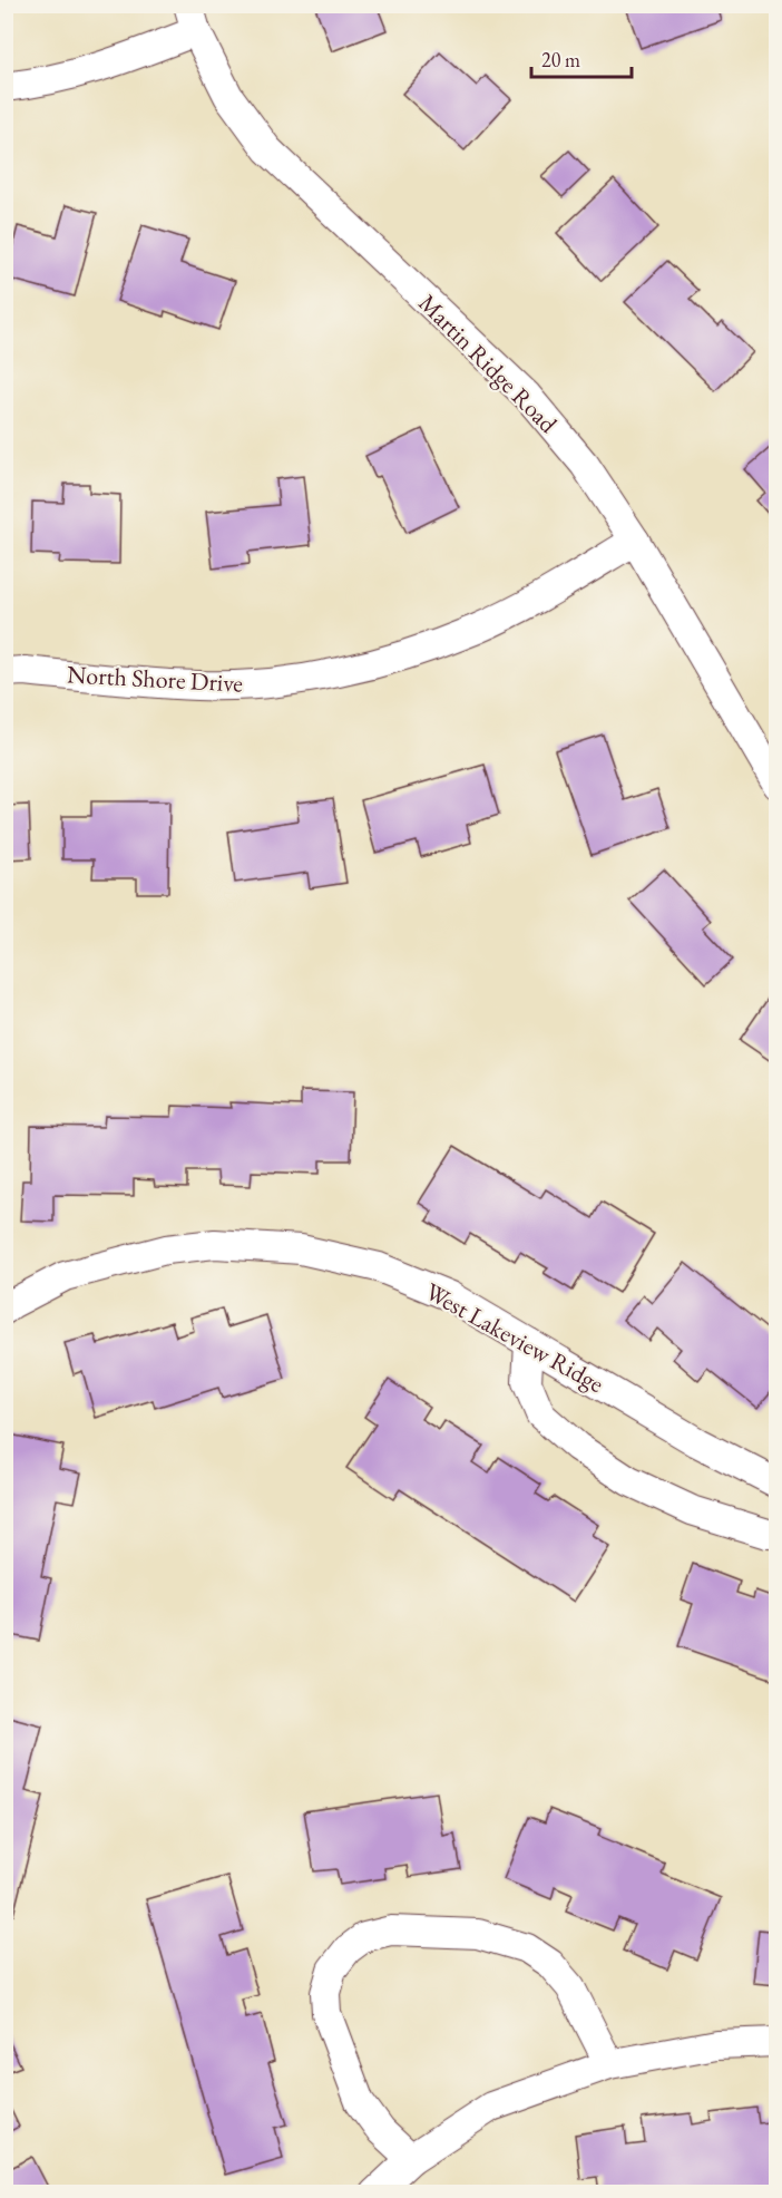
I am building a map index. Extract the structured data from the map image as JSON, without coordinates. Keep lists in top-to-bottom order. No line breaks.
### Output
{"streets":{"street":["Martin Ridge Road","North Shore Drive","West Lakeview Ridge"]},"crossings":[["Martin Ridge Road","North Shore Drive"]],"scale_bar":"20 m"}
